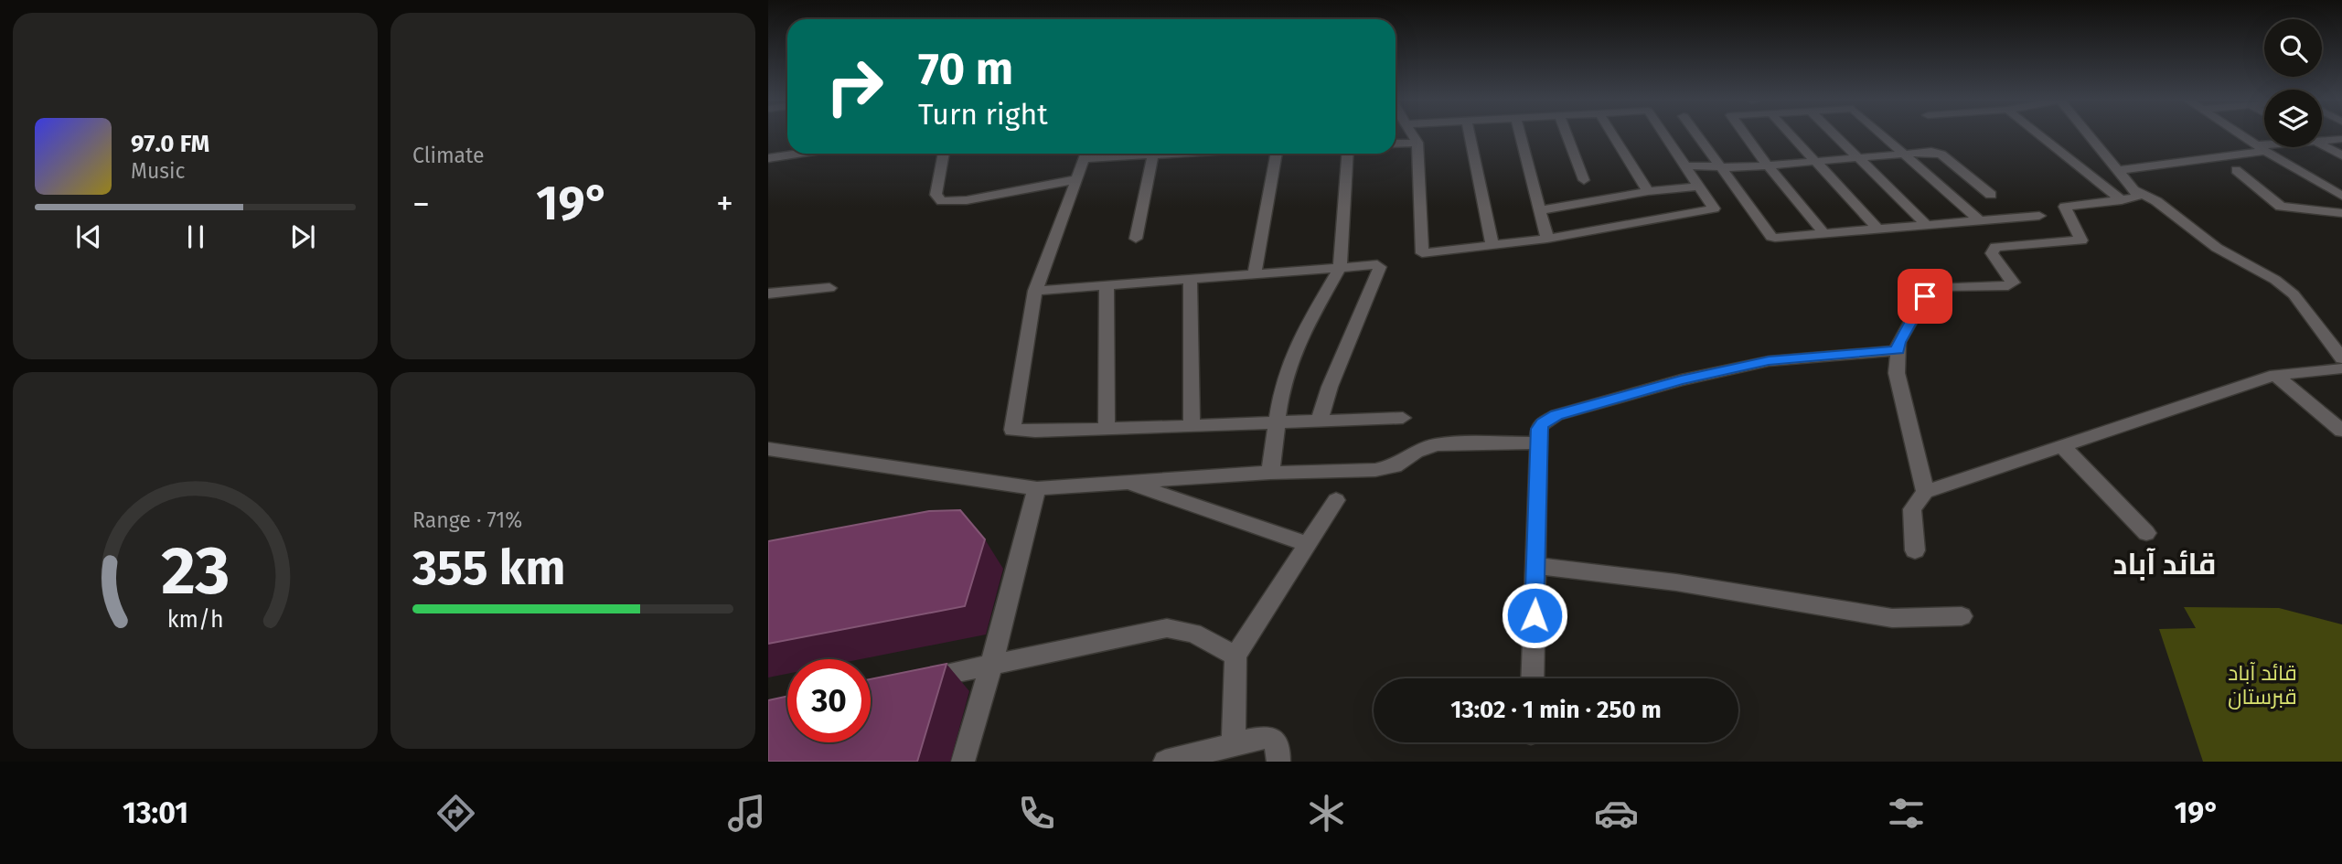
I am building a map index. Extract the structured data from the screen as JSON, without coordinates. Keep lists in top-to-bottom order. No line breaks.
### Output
{"districts":["قائد آباد"],"parks":["قائد آباد قبرستان"],"page":{"tile":["Climate",["Range · 71%","355 km"]],"turn":["70 m","Turn right"],"song":["97.0 FM","Music"],"heat":["−","19°","+"],"limit":"30","trip":"13:02 · 1 min · 250 m","tabs":["13:01","19°"],"gauge":["23","km/h"]}}
